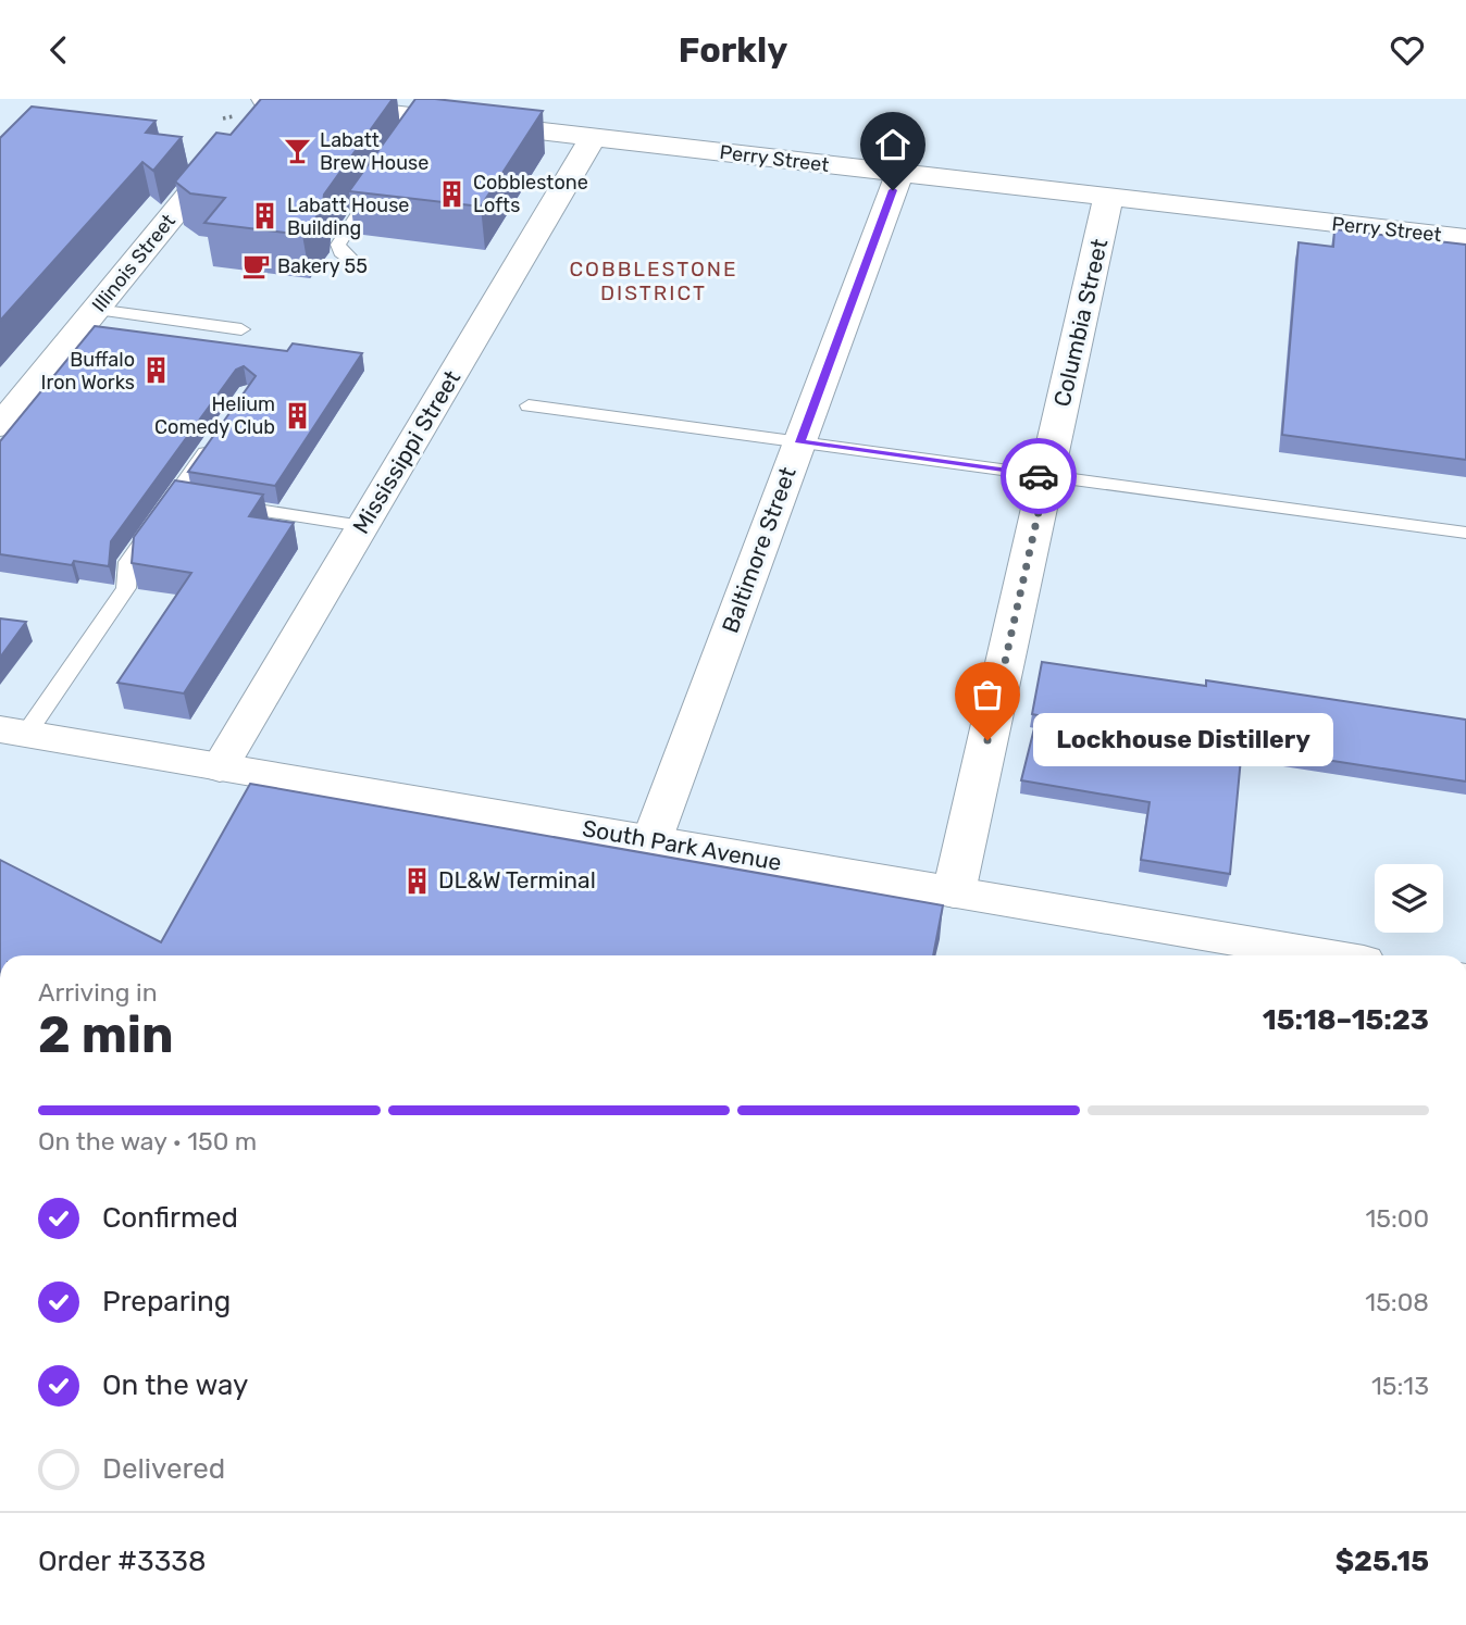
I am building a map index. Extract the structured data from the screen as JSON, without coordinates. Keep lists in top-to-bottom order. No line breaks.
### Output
{"streets":{"street":["Perry Street","Illinois Street","Columbia Street","Mississippi Street","Baltimore Street","South Park Avenue"]},"crossings":[["Perry Street","Illinois Street"],["Perry Street","Columbia Street"],["Perry Street","Mississippi Street"],["Perry Street","Baltimore Street"],["Columbia Street","South Park Avenue"],["Mississippi Street","South Park Avenue"],["Baltimore Street","South Park Avenue"]],"districts":["COBBLESTONE DISTRICT"],"places":{"bar":["Labatt Brew House"],"building":["Cobblestone Lofts","Labatt House Building","Buffalo Iron Works","Helium Comedy Club","DL&W Terminal"],"cafe":["Bakery 55"],"other":["Lockhouse Distillery"]},"page":{"header":"Forkly","bubble":"Lockhouse Distillery","heading":["2 min","Arriving in","15:18–15:23"],"panel":["Order #3338","$25.15"],"bar":"On the way · 150 m","list":[["Confirmed","15:00"],["Preparing","15:08"],["On the way","15:13"],"Delivered"]}}
